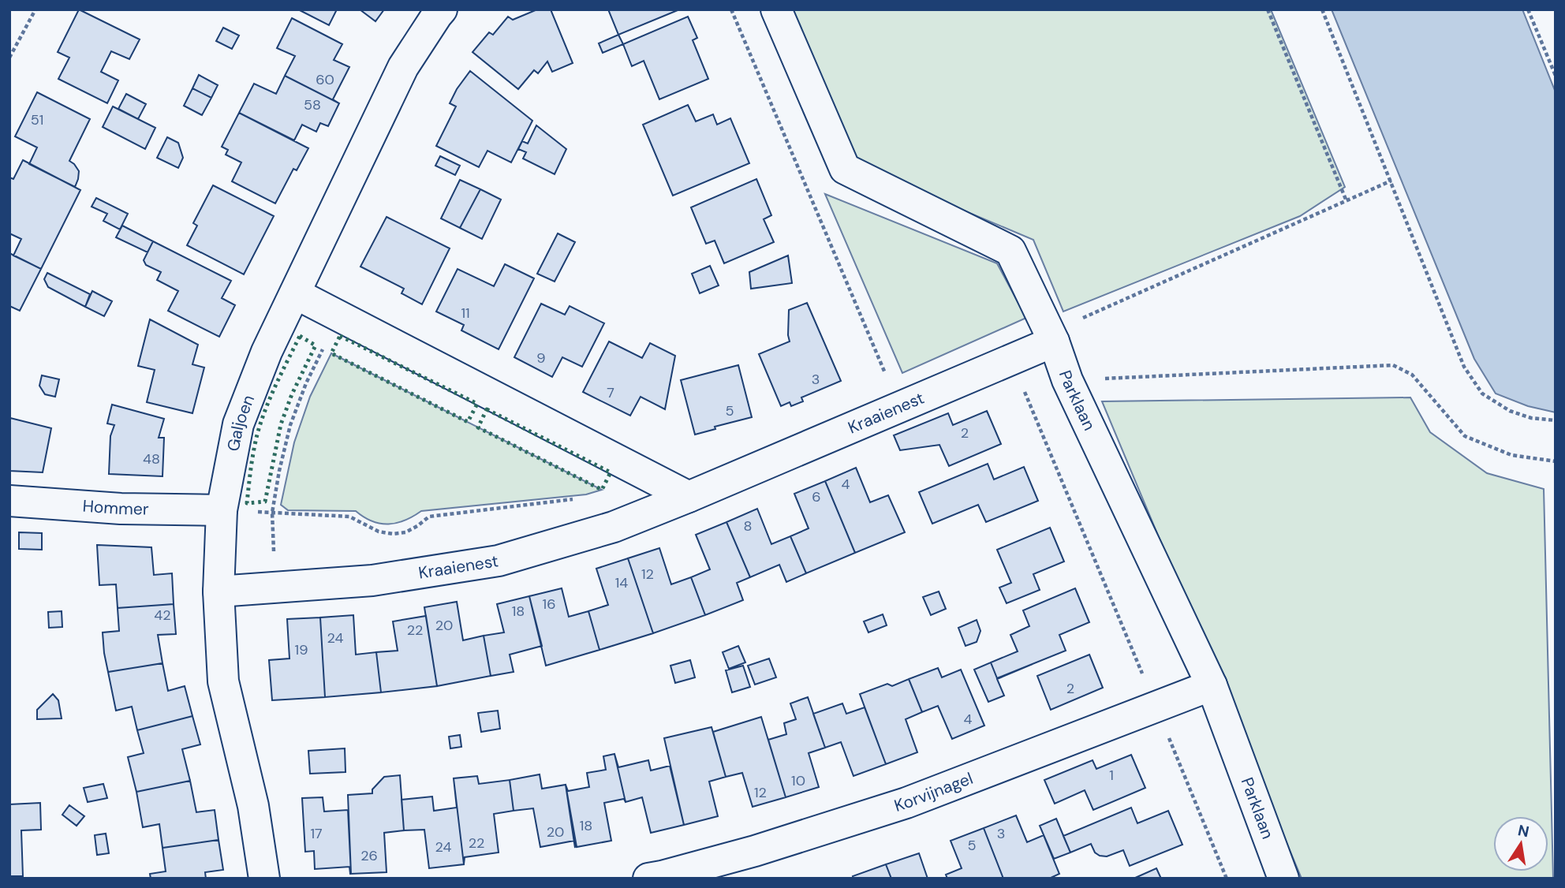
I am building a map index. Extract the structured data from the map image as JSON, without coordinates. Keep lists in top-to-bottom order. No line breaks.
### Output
{"streets":{"street":["Parklaan","Kraaienest","Galjoen","Hommer","Korvijnagel"]},"crossings":[["Parklaan","Kraaienest"],["Parklaan","Korvijnagel"],["Kraaienest","Galjoen"],["Galjoen","Hommer"]],"house_numbers":["60","58","51","11","9","3","7","5","2","48","4","6","8","12","14","16","18","42","20","22","24","19","2","4","1","10","12","18","20","17","3","22","5","24","26"],"north":"top"}
